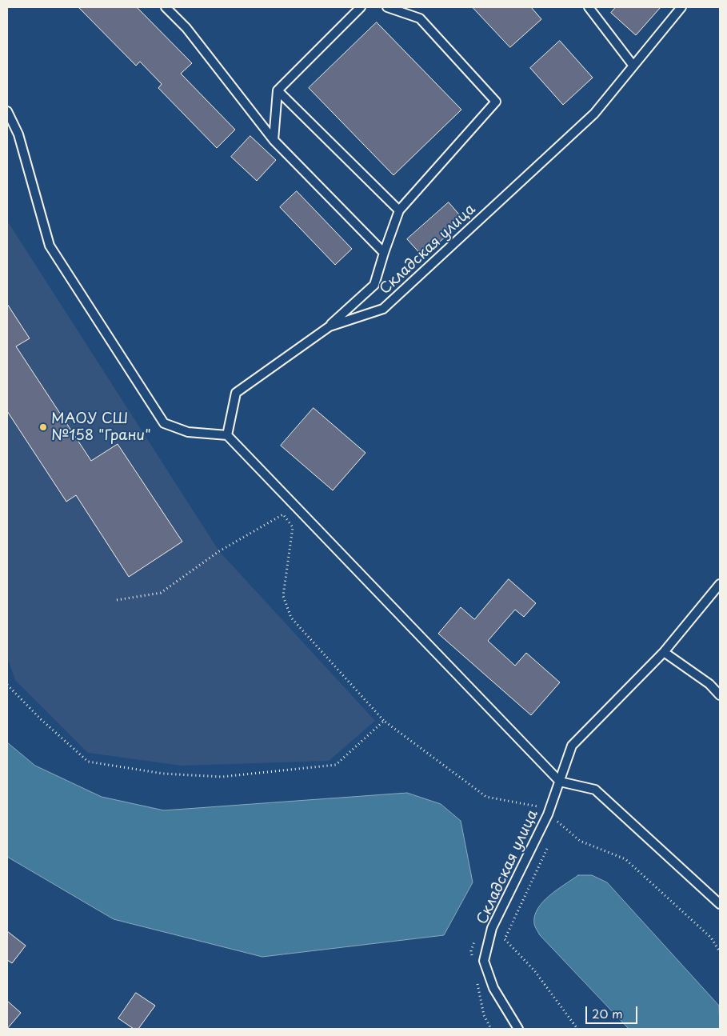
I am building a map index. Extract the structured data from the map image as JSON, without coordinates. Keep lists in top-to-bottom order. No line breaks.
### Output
{"streets":{"lane":["Складская улица"]},"places":["МАОУ СШ №158 \"Грани\""],"scale_bar":"20 m"}
